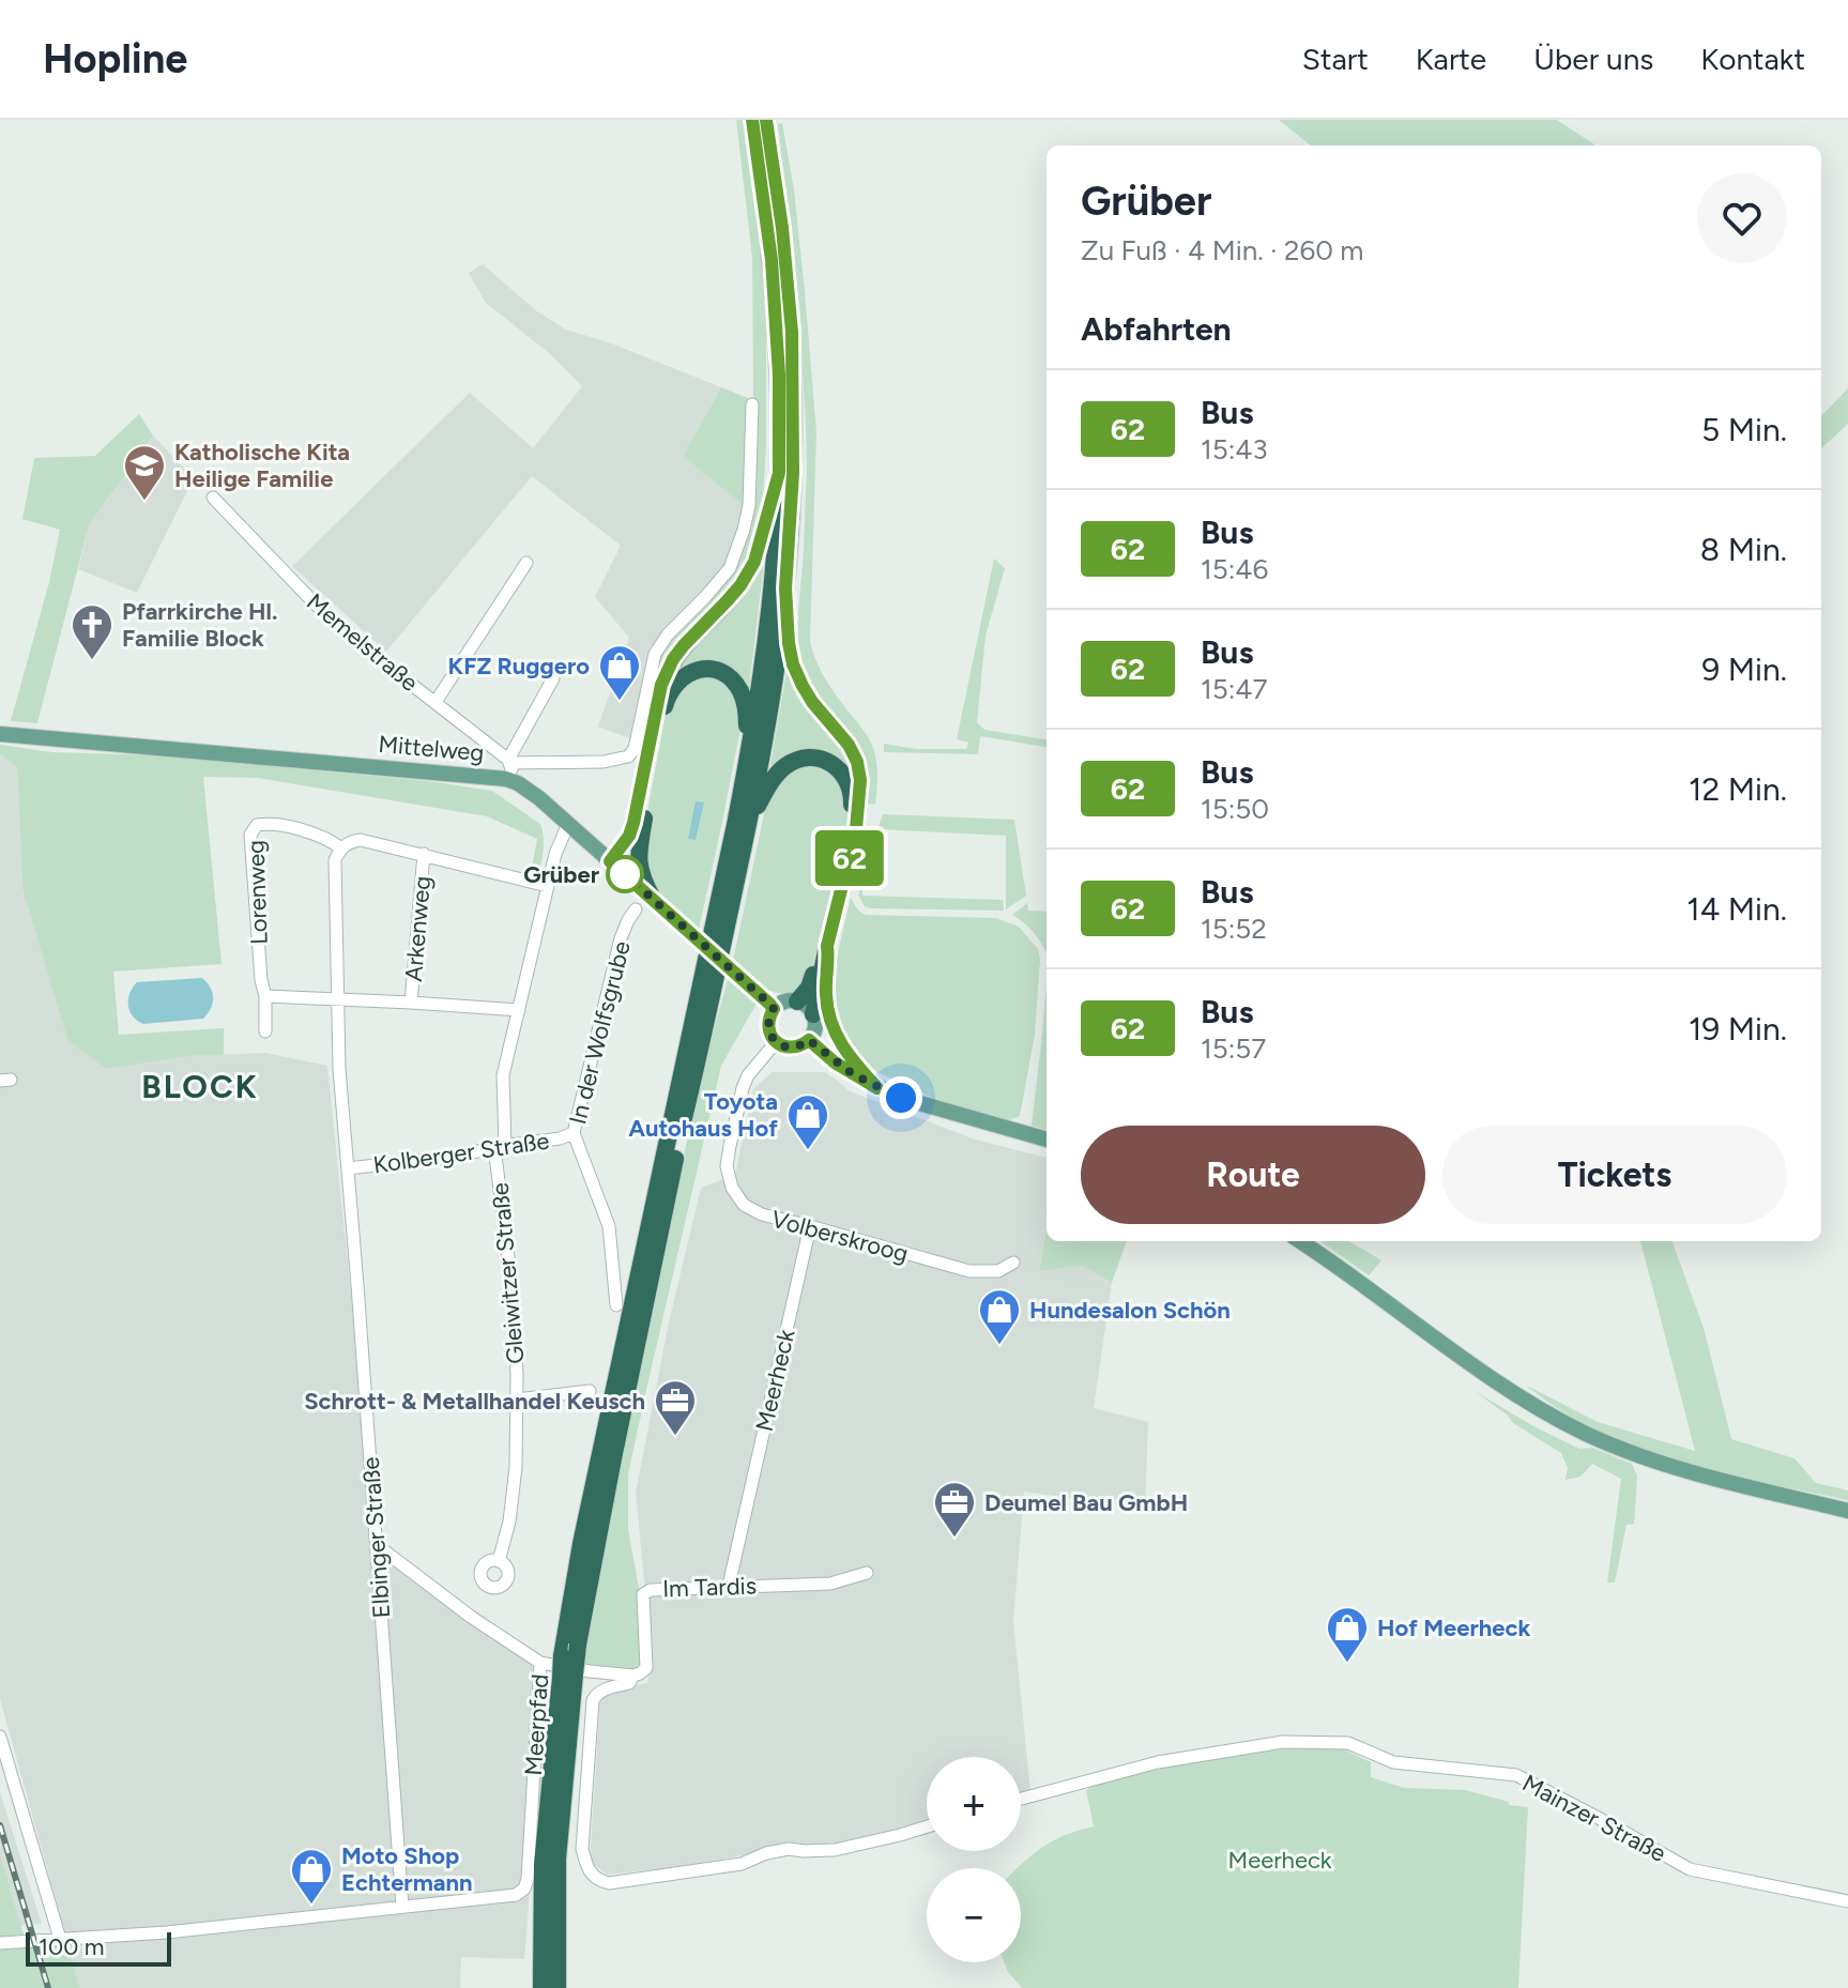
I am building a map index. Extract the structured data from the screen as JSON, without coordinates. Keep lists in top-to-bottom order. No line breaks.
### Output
{"streets":{"main road":["Mittelweg"],"street":["Memelstraße","Lorenweg","Arkenweg","In der Wolfsgrube","Kolberger Straße","Volberskroog","Gleiwitzer Straße","Meerheck","Elbinger Straße","Im Tardis","Meerpfad","Mainzer Straße"]},"crossings":[["Memelstraße","Mittelweg"],["Mittelweg","Volberskroog"],["Mittelweg","Gleiwitzer Straße"],["Lorenweg","Elbinger Straße"],["In der Wolfsgrube","Kolberger Straße"],["Kolberger Straße","Gleiwitzer Straße"],["Kolberger Straße","Elbinger Straße"],["Volberskroog","Meerheck"],["Meerheck","Im Tardis"],["Elbinger Straße","Meerpfad"],["Im Tardis","Meerpfad"]],"districts":["BLOCK"],"parks":["Meerheck"],"places":{"school or university":["Katholische Kita Heilige Familie"],"church":["Pfarrkirche Hl. Familie Block"],"shop":["KFZ Ruggero","Toyota Autohaus Hof","Hundesalon Schön","Hof Meerheck","Moto Shop Echtermann"],"other":["Grüber"],"office":["Schrott- & Metallhandel Keusch","Deumel Bau GmbH"]},"lines":["bus line 62"],"scale_bar":"100 m","page":{"header":"Hopline","nav":["Start","Karte","Über uns","Kontakt"],"on_map":"62","heading":[["Grüber","Zu Fuß · 4 Min. · 260 m"],"Abfahrten"],"list":[{"mark":"62","name":"Bus","note":"15:43","value":"5 Min."},{"mark":"62","name":"Bus","note":"15:46","value":"8 Min."},{"mark":"62","name":"Bus","note":"15:47","value":"9 Min."},{"mark":"62","name":"Bus","note":"15:50","value":"12 Min."},{"mark":"62","name":"Bus","note":"15:52","value":"14 Min."},{"mark":"62","name":"Bus","note":"15:57","value":"19 Min."}],"buttons":["Route","Tickets"],"map_buttons":["+","−"],"scale":"100 m"}}
